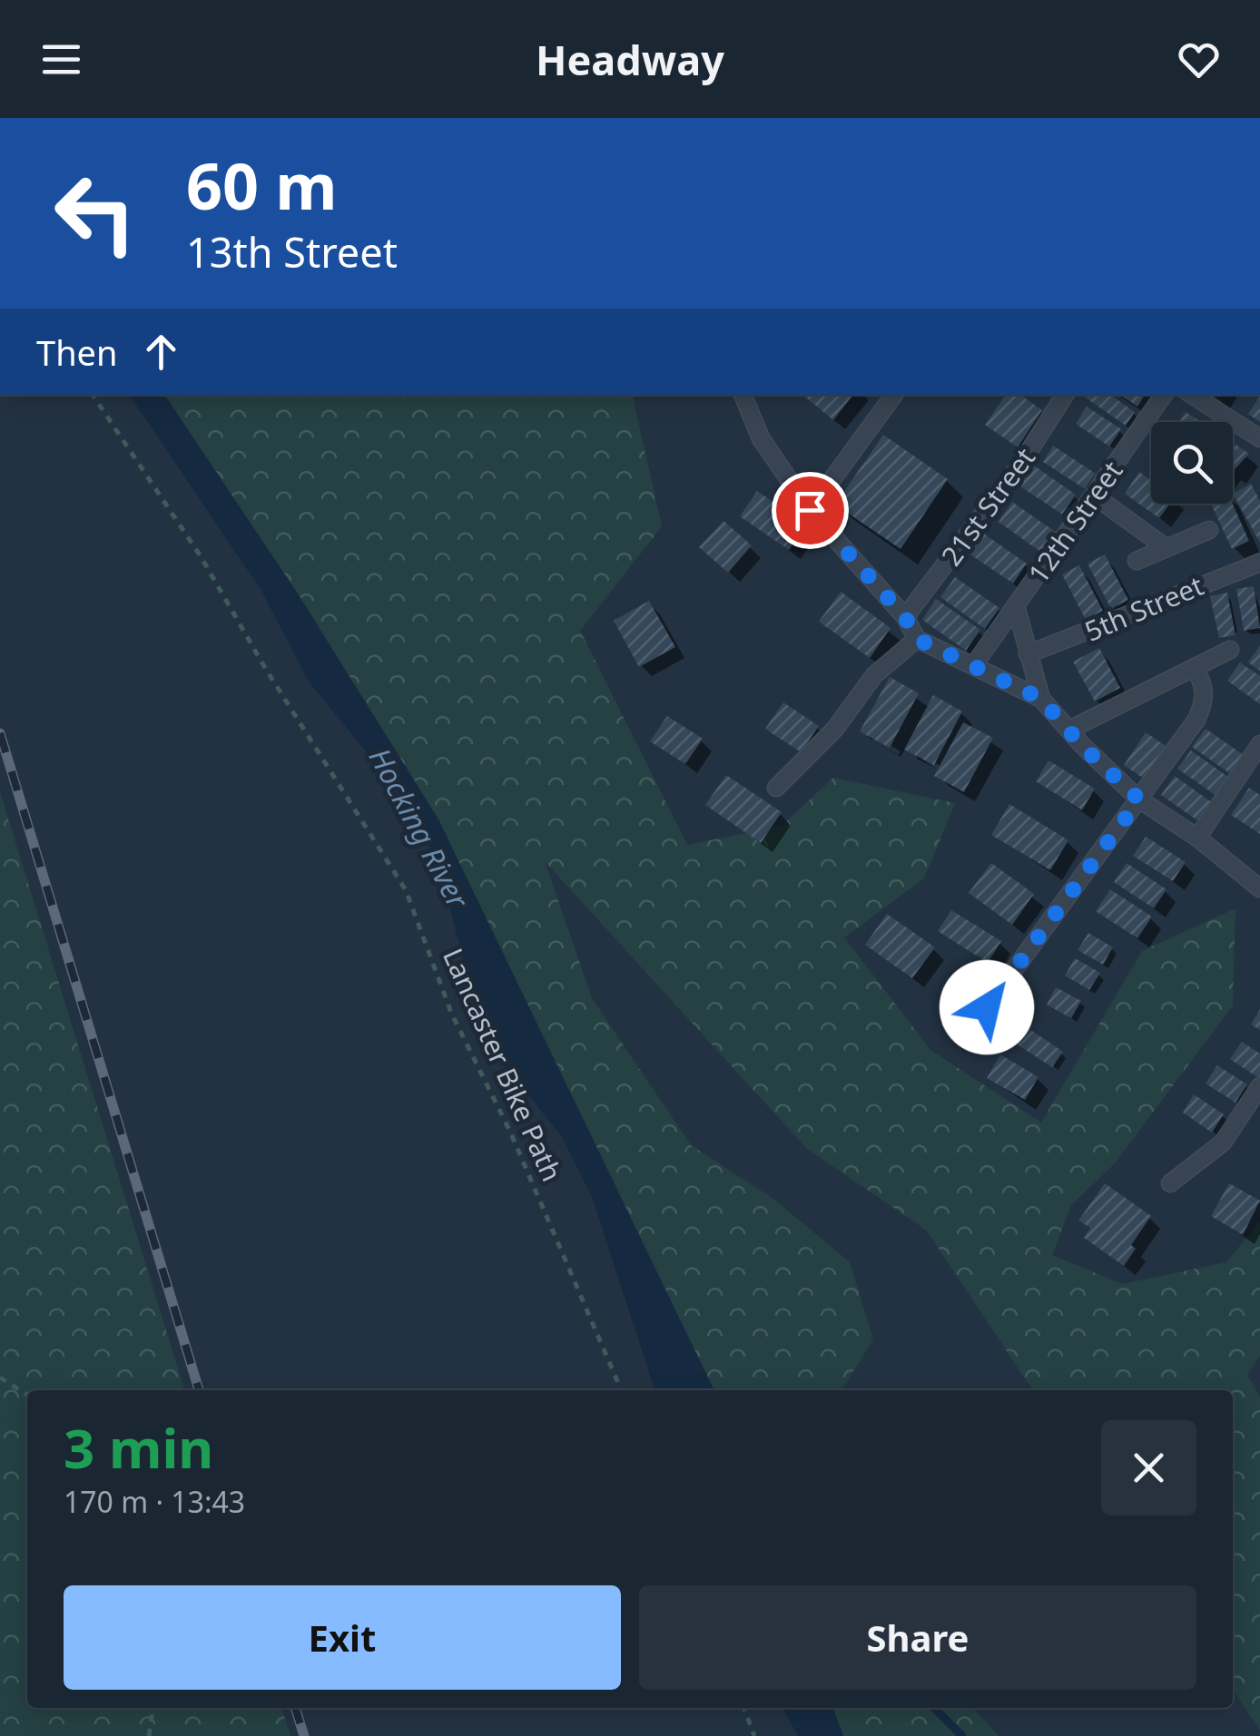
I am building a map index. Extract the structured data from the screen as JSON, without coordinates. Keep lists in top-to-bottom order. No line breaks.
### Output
{"streets":{"lane":["21st Street","12th Street","5th Street"],"path":["Lancaster Bike Path"]},"crossings":[["12th Street","5th Street"]],"water":["Hocking River"],"page":{"header":"Headway","turn":["60 m","13th Street"],"then":"Then","heading":["3 min","170 m · 13:43"],"buttons":["Exit","Share"]}}
